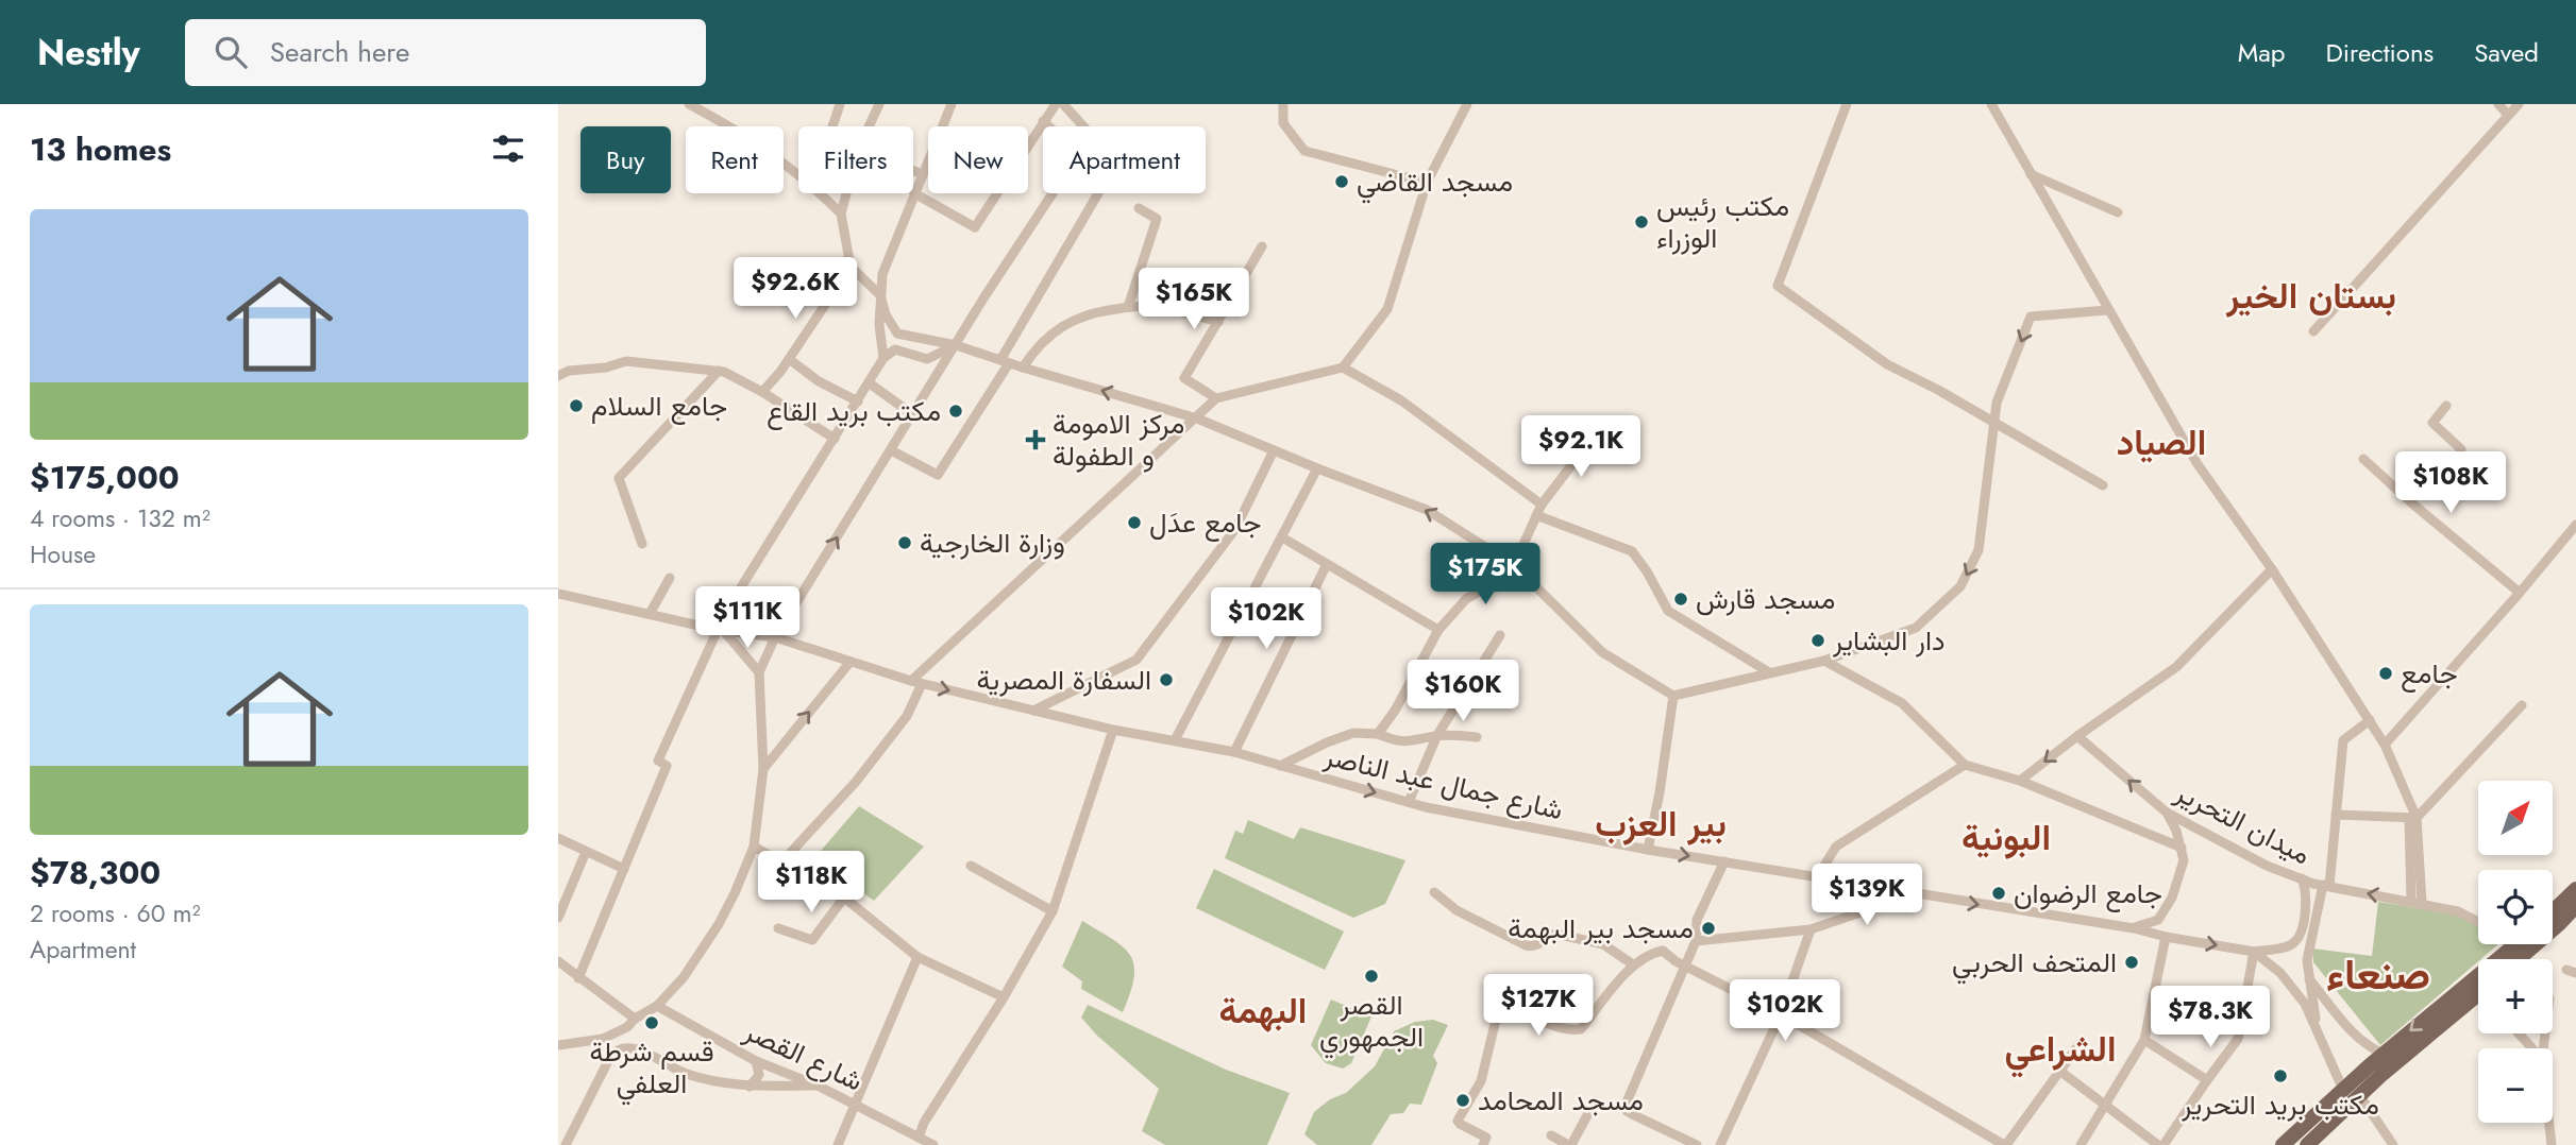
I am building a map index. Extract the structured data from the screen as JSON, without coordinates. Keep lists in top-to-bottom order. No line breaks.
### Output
{"streets":{"street":["شارع جمال عبد الناصر","ميدان التحرير","شارع القصر"]},"one_way":["شارع جمال عبد الناصر"],"districts":["بستان الخير","الصياد","بير العزب","البونية","صنعاء","البهمة","الشراعي"],"places":{"other":["مسجد القاضي","مكتب رئيس الوزراء","جامع السلام","مكتب بريد القاع","جامع عدَل","وزارة الخارجية","مسجد قارش","دار البشاير","جامع","السفارة المصرية","جامع الرضوان","مسجد بير البهمة","المتحف الحربي","القصر الجمهوري","قسم شرطة العلفي","مكتب بريد التحرير","مسجد المحامد"],"health":["مركز الامومة و الطفولة"]},"north":"top right","page":{"header":"Nestly","search":"Search here","nav":["Map","Directions","Saved"],"heading":"13 homes","chip":["Buy","Rent","Filters","New","Apartment"],"list":[{"name":"$175,000","note":"4 rooms · 132 m² · House"},{"name":"$78,300","note":"2 rooms · 60 m² · Apartment"}],"price":["$92.6K","$165K","$92.1K","$108K","$175K","$111K","$102K","$160K","$118K","$139K","$127K","$102K","$78.3K"],"map_buttons":["+","−"]}}
